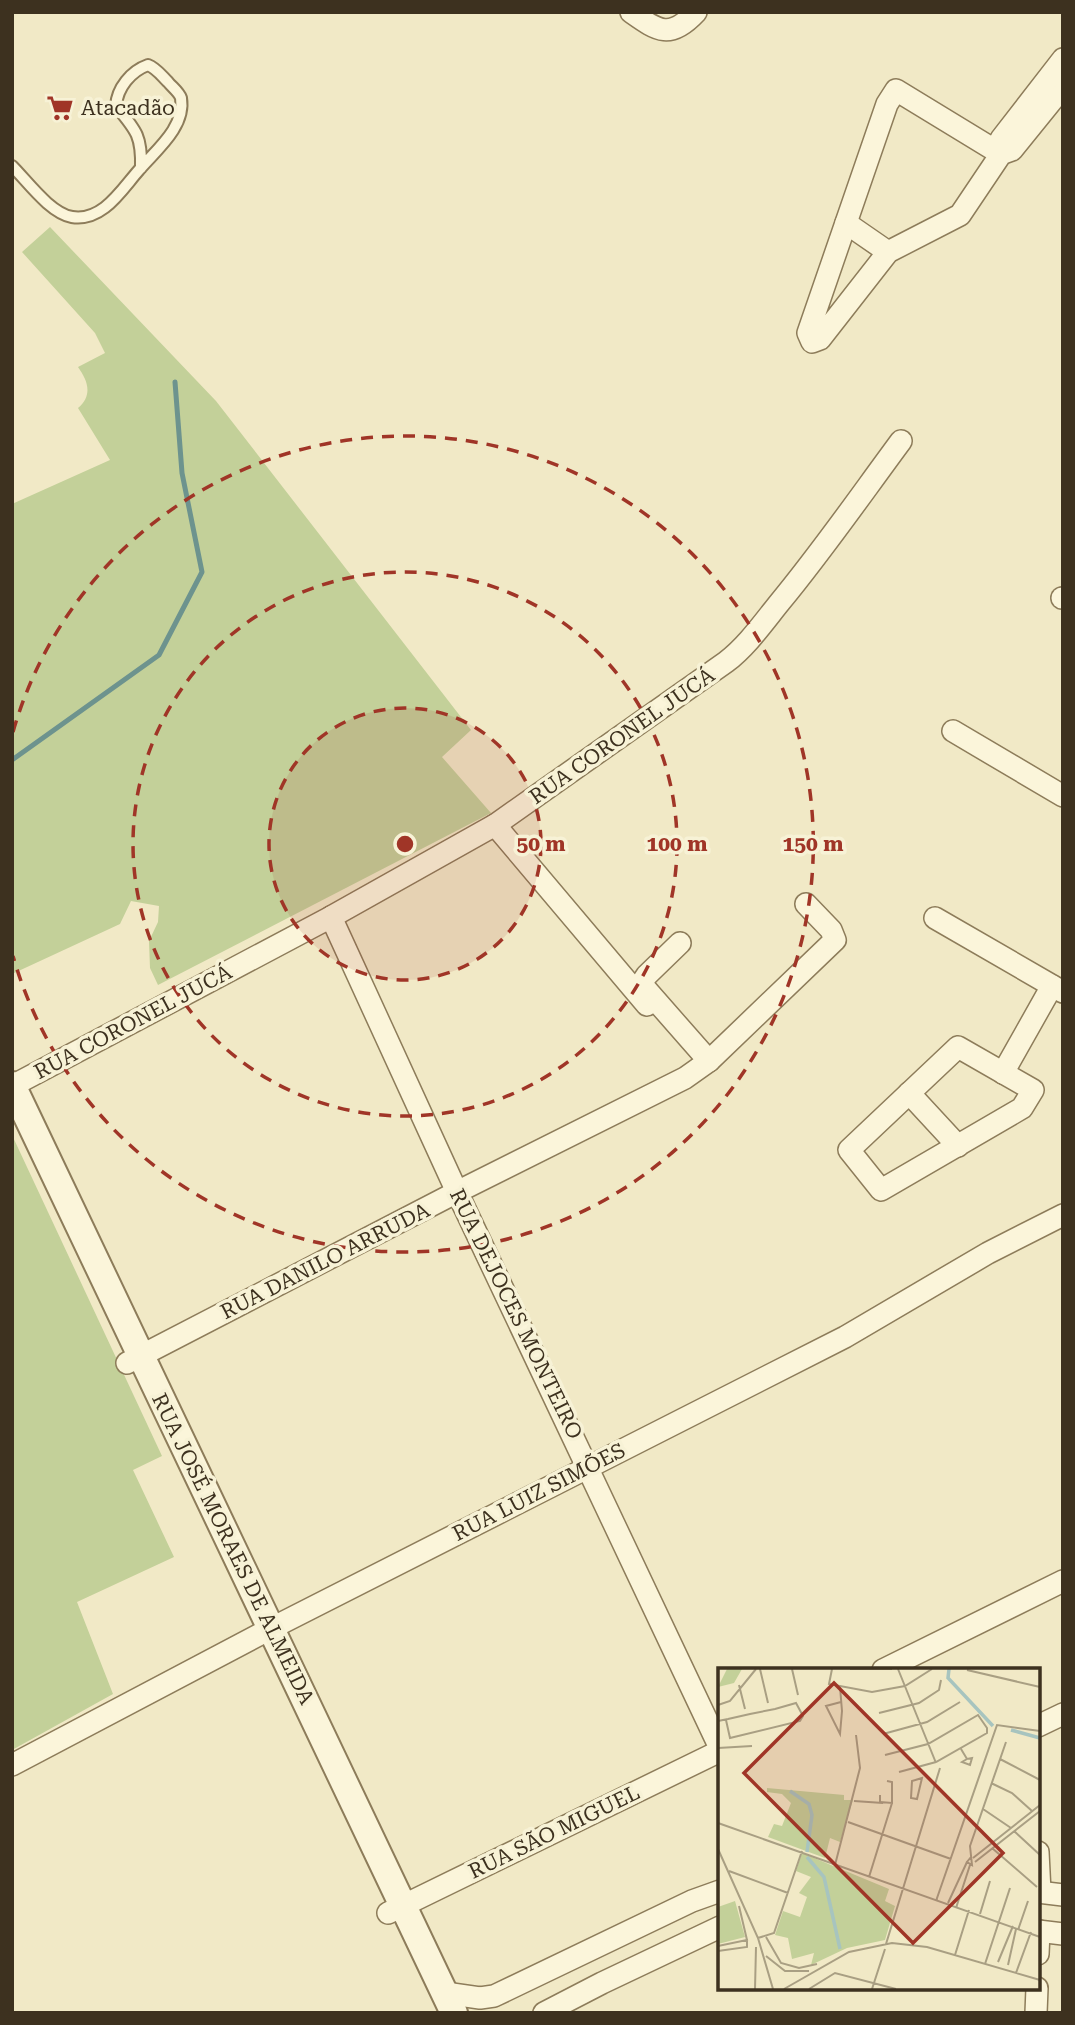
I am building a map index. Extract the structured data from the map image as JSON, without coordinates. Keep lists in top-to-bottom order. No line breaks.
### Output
{"streets":{"street":["RUA CORONEL JUCÁ","RUA DANILO ARRUDA","RUA DEJOCES MONTEIRO","RUA LUIZ SIMÕES","RUA JOSÉ MORAES DE ALMEIDA","RUA SÃO MIGUEL"]},"crossings":[["RUA CORONEL JUCÁ","RUA DEJOCES MONTEIRO"],["RUA CORONEL JUCÁ","RUA JOSÉ MORAES DE ALMEIDA"],["RUA DANILO ARRUDA","RUA DEJOCES MONTEIRO"],["RUA DANILO ARRUDA","RUA JOSÉ MORAES DE ALMEIDA"],["RUA DEJOCES MONTEIRO","RUA LUIZ SIMÕES"],["RUA LUIZ SIMÕES","RUA JOSÉ MORAES DE ALMEIDA"],["RUA JOSÉ MORAES DE ALMEIDA","RUA SÃO MIGUEL"]],"places":{"supermarket":["Atacadão"]},"rings":["50 m","100 m","150 m"]}
